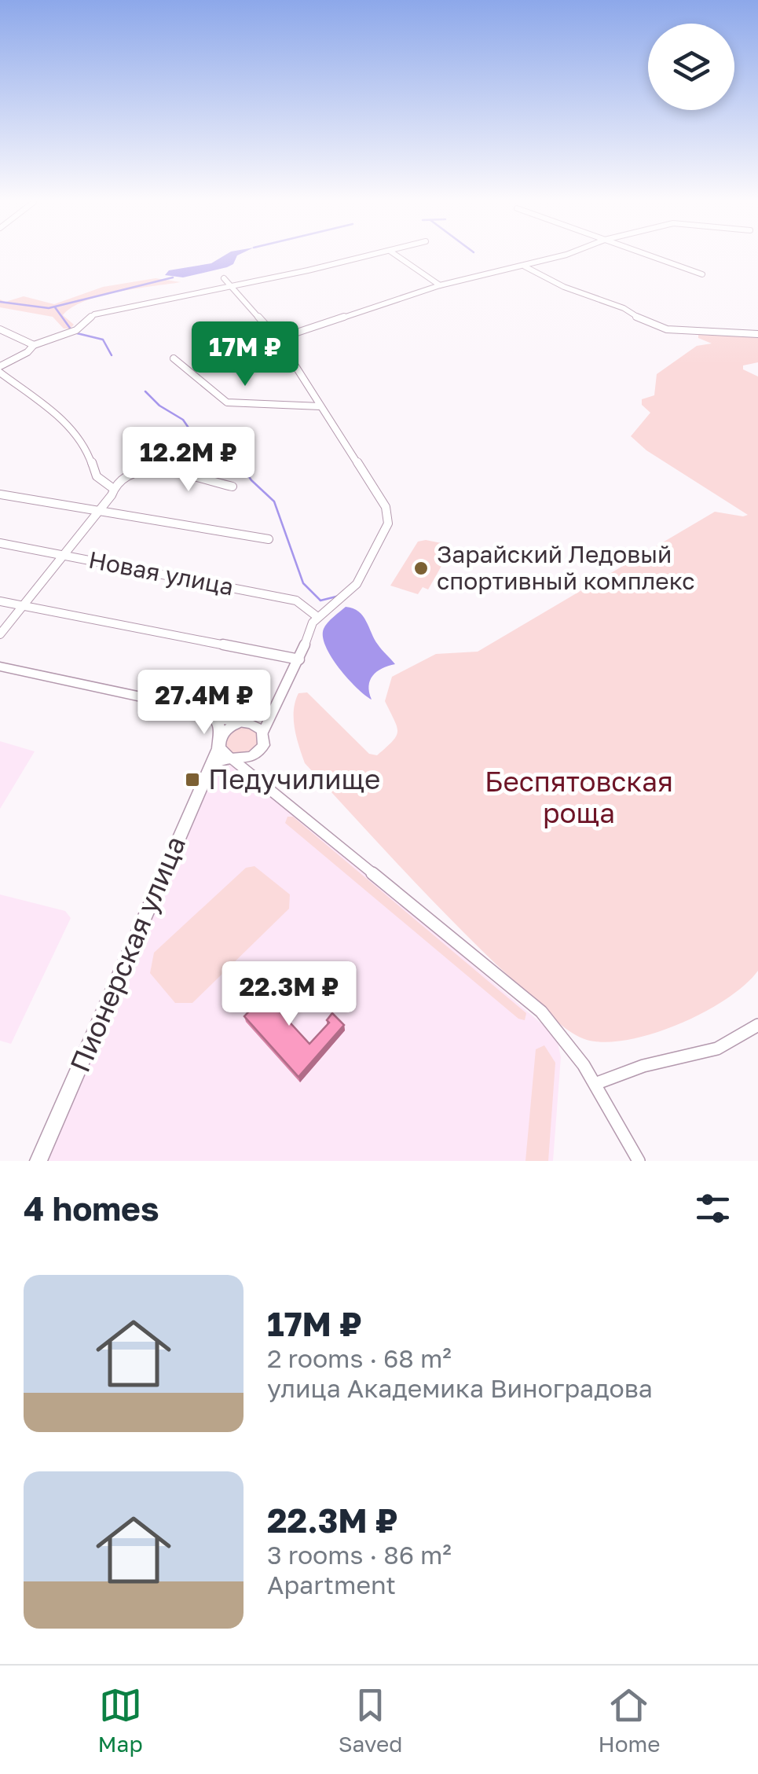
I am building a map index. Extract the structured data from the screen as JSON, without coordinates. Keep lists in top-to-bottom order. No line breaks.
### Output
{"streets":{"main road":["Пионерская улица"],"street":["Новая улица"]},"parks":["Беспятовская роща"],"places":{"other":["Зарайский Ледовый спортивный комплекс"],"transit":["Педучилище"]},"page":{"price":["17M ₽","12.2M ₽","27.4M ₽","22.3M ₽"],"heading":"4 homes","list":[{"name":"17M ₽","note":"2 rooms · 68 m² · улица Академика Виноградова"},{"name":"22.3M ₽","note":"3 rooms · 86 m² · Apartment"}],"tabs":["Map","Saved","Home"]}}
